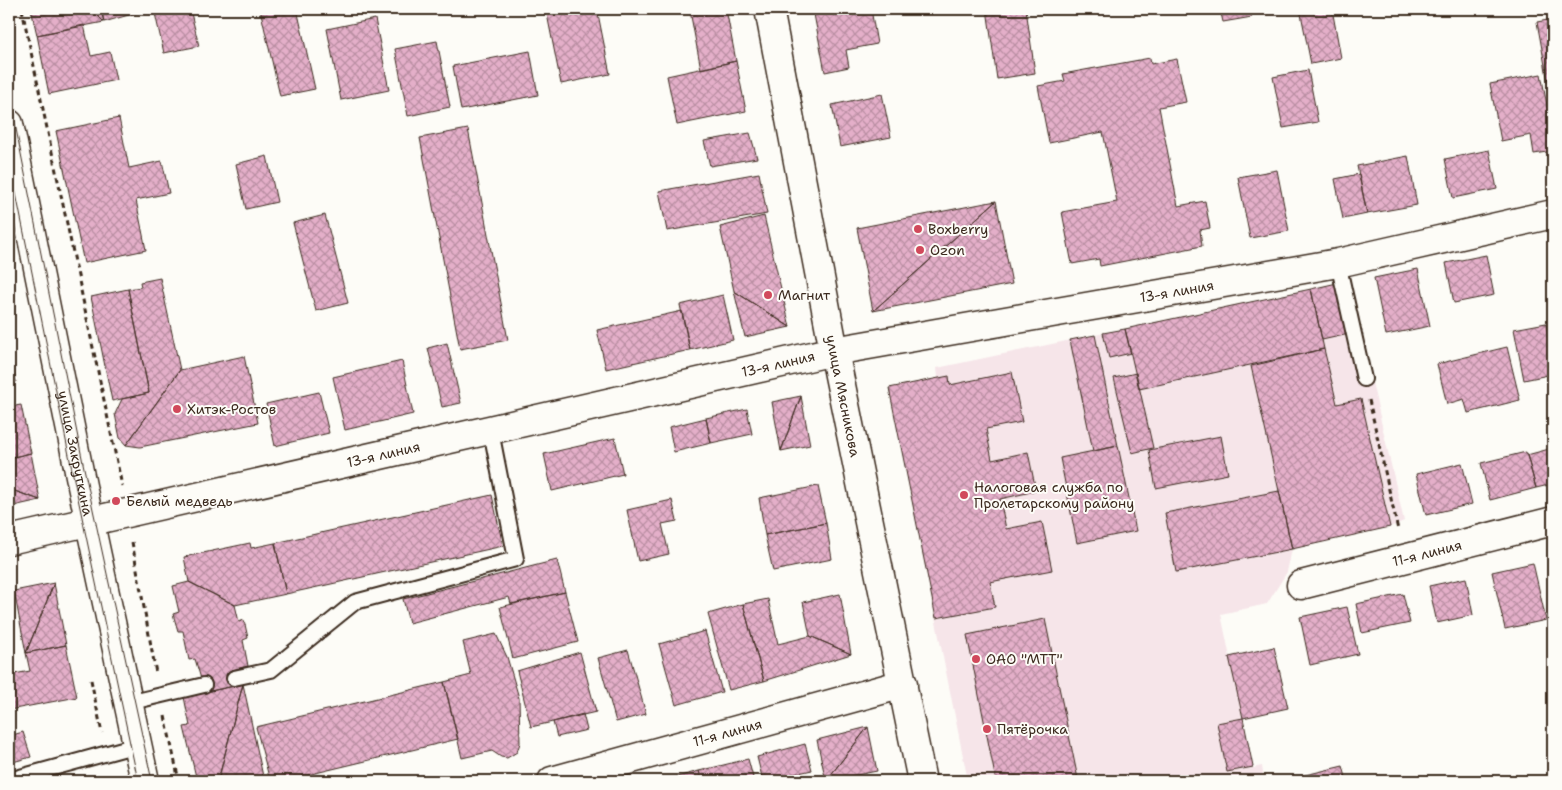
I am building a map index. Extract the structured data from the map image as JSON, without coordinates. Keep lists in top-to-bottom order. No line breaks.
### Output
{"streets":{"street":["13-я линия","улица Мясникова","улица Закруткина","11-я линия"]},"crossings":[["13-я линия","улица Мясникова"],["13-я линия","улица Закруткина"],["улица Мясникова","11-я линия"]],"places":["Boxberry","Ozon","Магнит","Хитэк-Ростов","Налоговая служба по Пролетарскому району","Белый медведь","ОАО \"МТТ\"","Пятёрочка"]}
